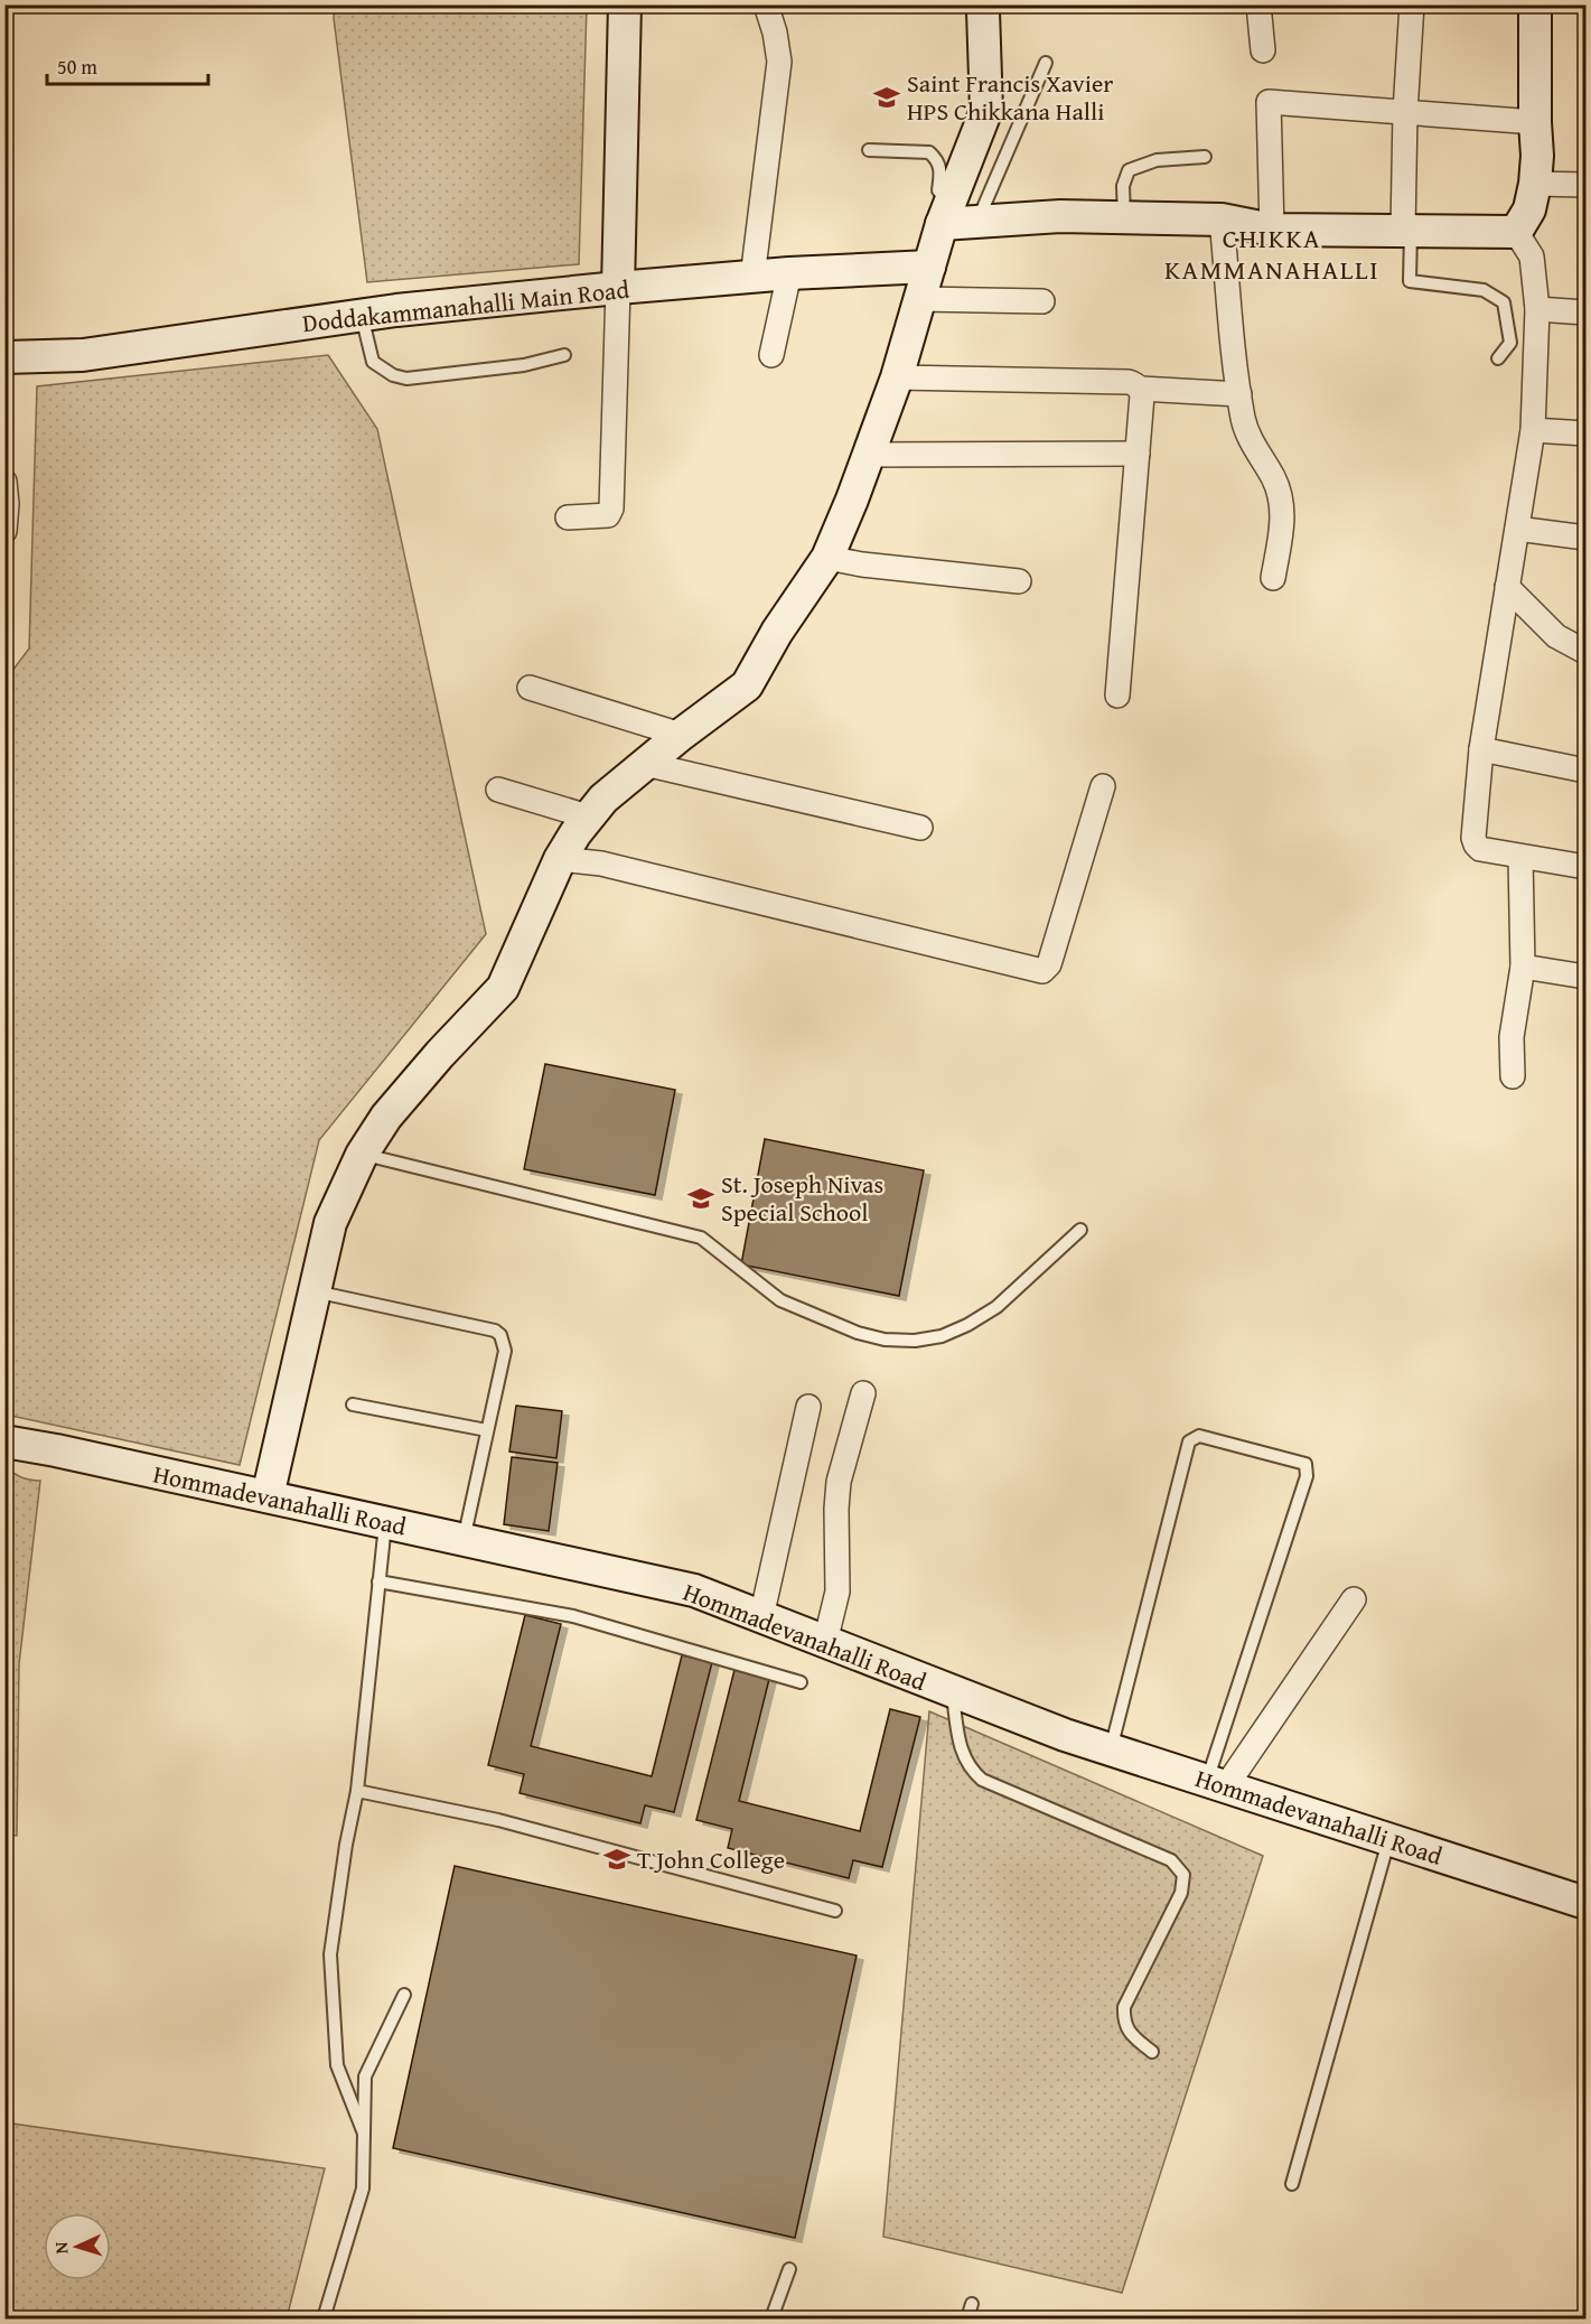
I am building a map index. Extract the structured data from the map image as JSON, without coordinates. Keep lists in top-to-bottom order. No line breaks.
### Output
{"streets":{"street":["Doddakammanahalli Main Road","Hommadevanahalli Road"]},"districts":["CHIKKA KAMMANAHALLI"],"places":{"school or university":["Saint Francis Xavier HPS Chikkana Halli","St. Joseph Nivas Special School","T John College"]},"scale_bar":"50 m","north":"left"}
